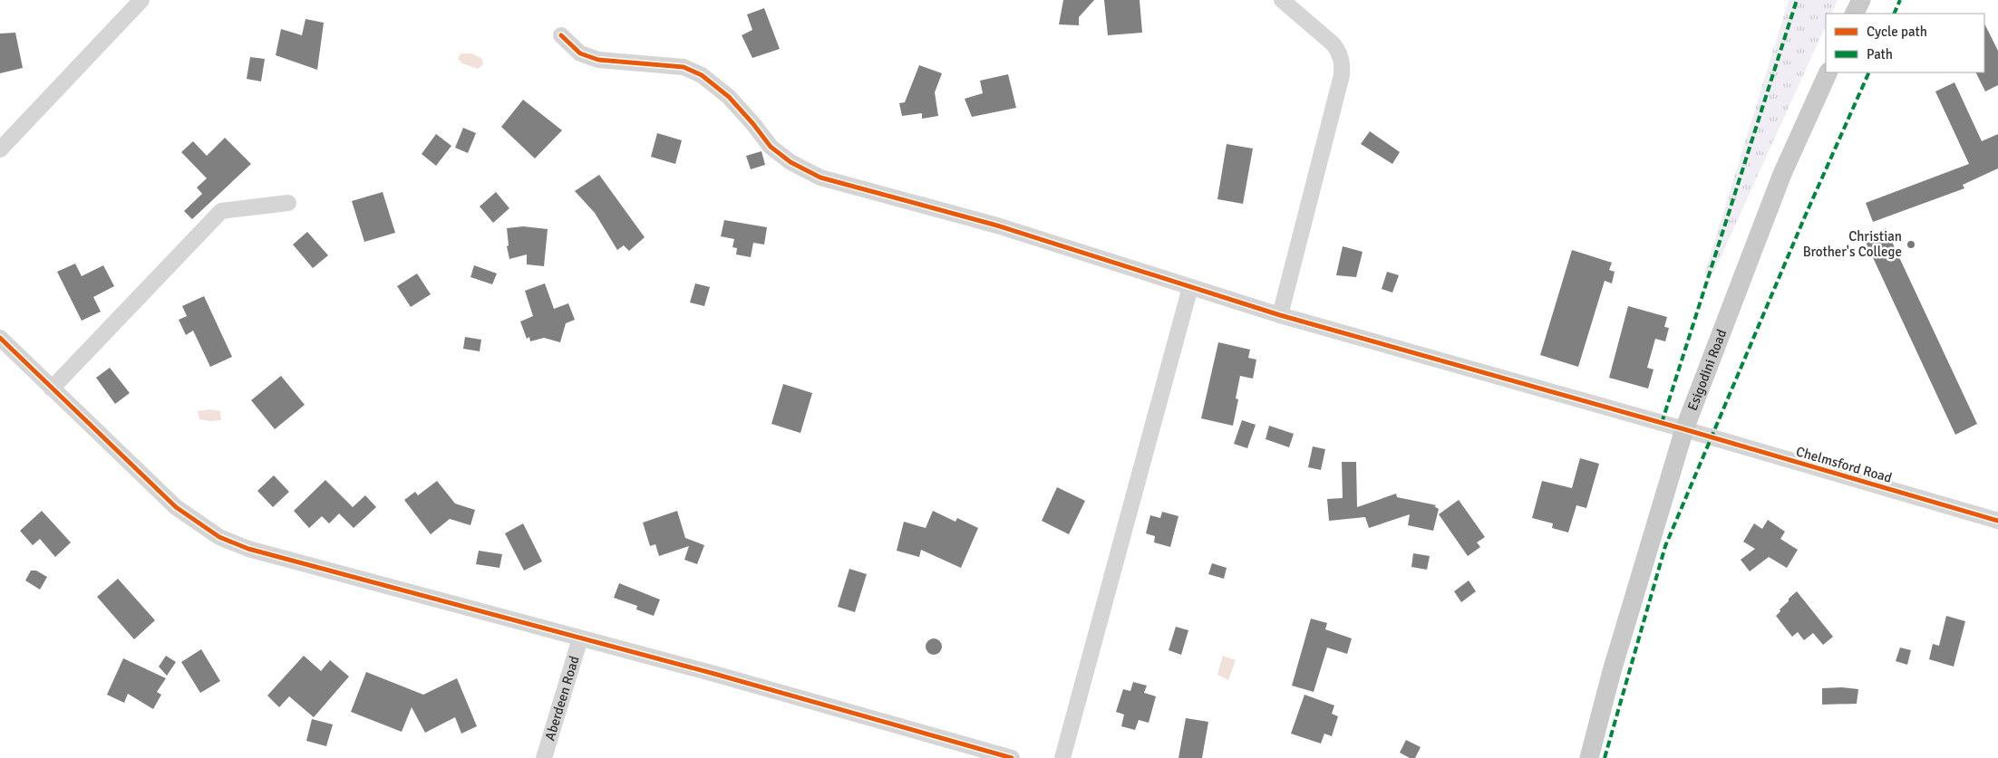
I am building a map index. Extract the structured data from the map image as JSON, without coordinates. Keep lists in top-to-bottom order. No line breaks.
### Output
{"streets":{"main road":["Esigodini Road"],"street":["Chelmsford Road","Aberdeen Road"]},"crossings":[["Esigodini Road","Chelmsford Road"]],"places":["Christian Brother's College"],"legend":["Cycle path","Path"]}
